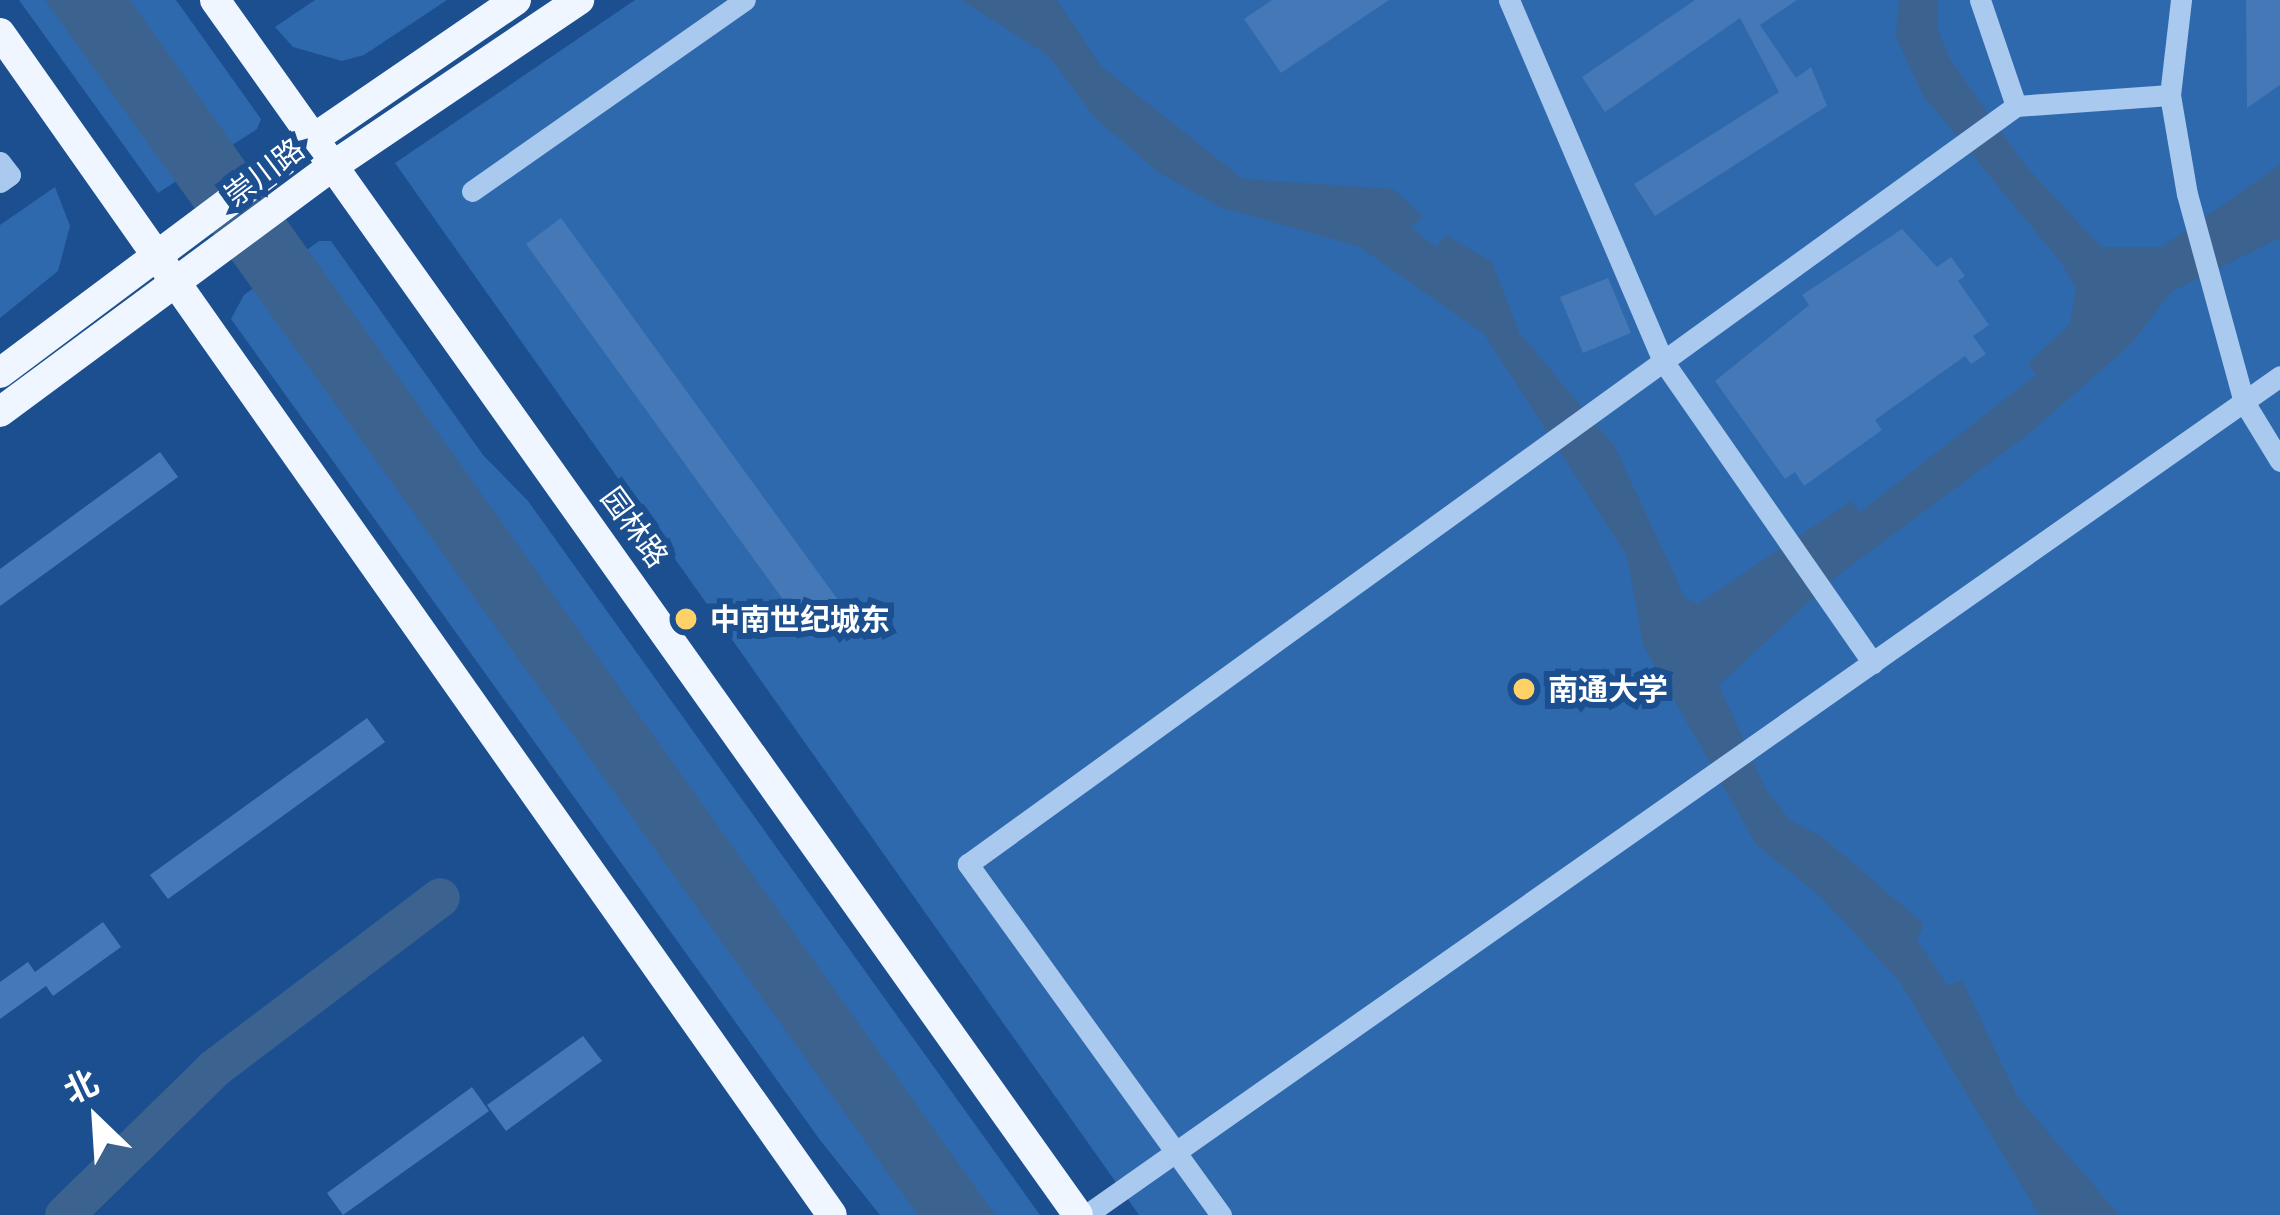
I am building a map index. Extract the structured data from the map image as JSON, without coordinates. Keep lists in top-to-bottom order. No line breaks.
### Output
{"streets":{"main road":["崇川路","园林路"]},"crossings":[["崇川路","园林路"]],"places":["中南世纪城东","南通大学"],"north":"top left"}
